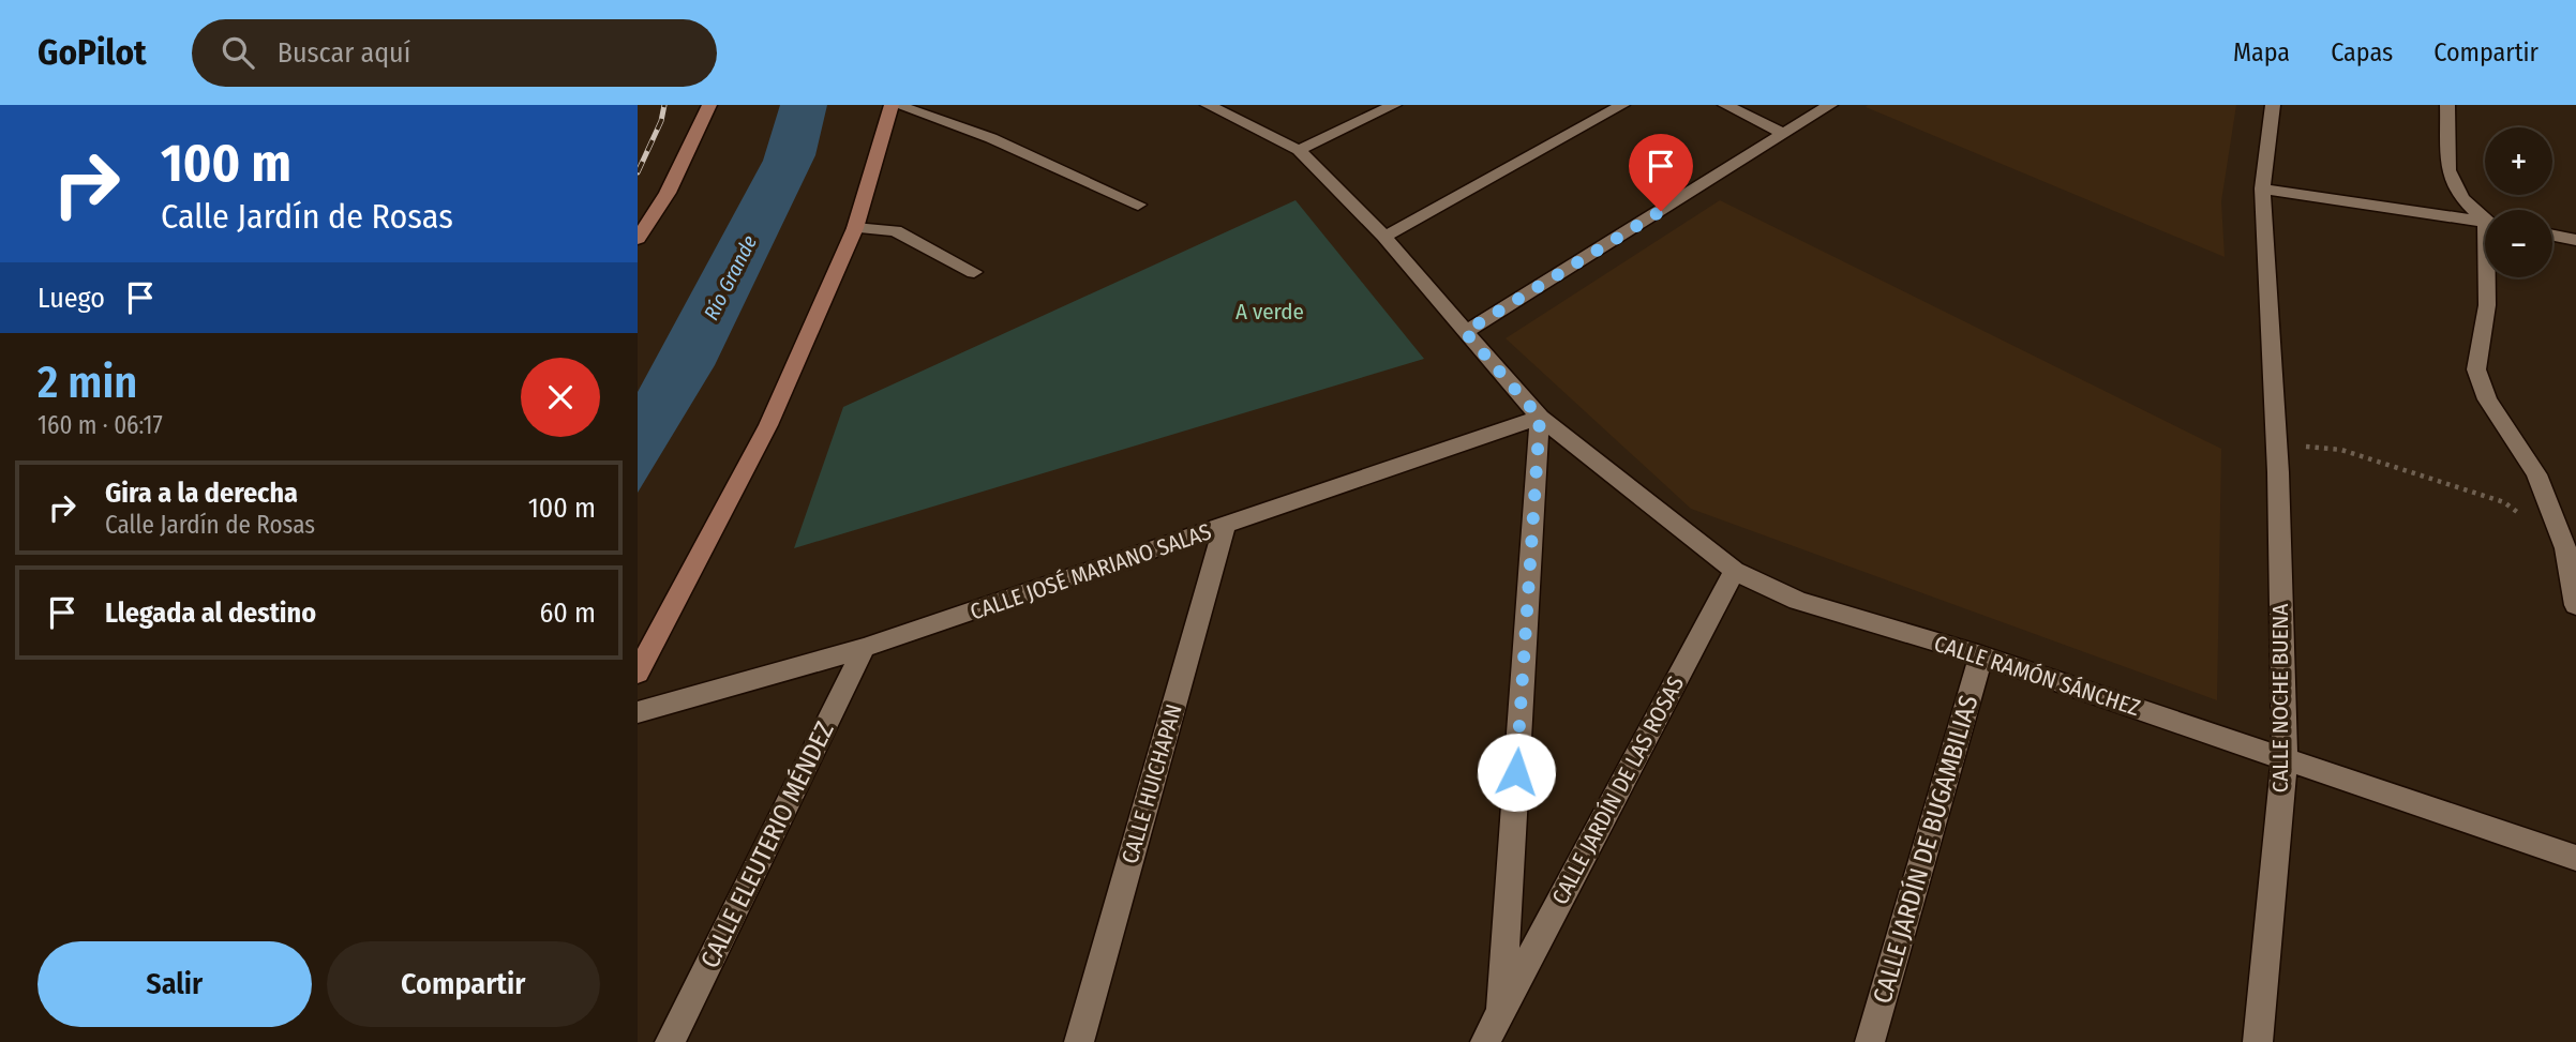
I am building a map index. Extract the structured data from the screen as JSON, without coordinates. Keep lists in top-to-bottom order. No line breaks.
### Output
{"streets":{"street":["CALLE JOSÉ MARIANO SALAS","CALLE RAMÓN SÁNCHEZ","CALLE NOCHE BUENA","CALLE HUICHAPAN","CALLE JARDÍN DE LAS ROSAS","CALLE ELEUTERIO MÉNDEZ","CALLE JARDÍN DE BUGAMBILIAS"]},"crossings":[["CALLE JOSÉ MARIANO SALAS","CALLE RAMÓN SÁNCHEZ"],["CALLE JOSÉ MARIANO SALAS","CALLE HUICHAPAN"],["CALLE JOSÉ MARIANO SALAS","CALLE JARDÍN DE LAS ROSAS"],["CALLE JOSÉ MARIANO SALAS","CALLE ELEUTERIO MÉNDEZ"],["CALLE RAMÓN SÁNCHEZ","CALLE NOCHE BUENA"],["CALLE RAMÓN SÁNCHEZ","CALLE JARDÍN DE LAS ROSAS"],["CALLE RAMÓN SÁNCHEZ","CALLE JARDÍN DE BUGAMBILIAS"]],"water":["Río Grande"],"parks":["A verde"],"page":{"header":"GoPilot","search":"Buscar aquí","nav":["Mapa","Capas","Compartir"],"turn":["100 m","Calle Jardín de Rosas"],"map_buttons":["+","−"],"then":"Luego","heading":["2 min","160 m · 06:17"],"list":[{"name":"Gira a la derecha","note":"Calle Jardín de Rosas","value":"100 m"},{"name":"Llegada al destino","value":"60 m"}],"buttons":["Salir","Compartir"]}}
